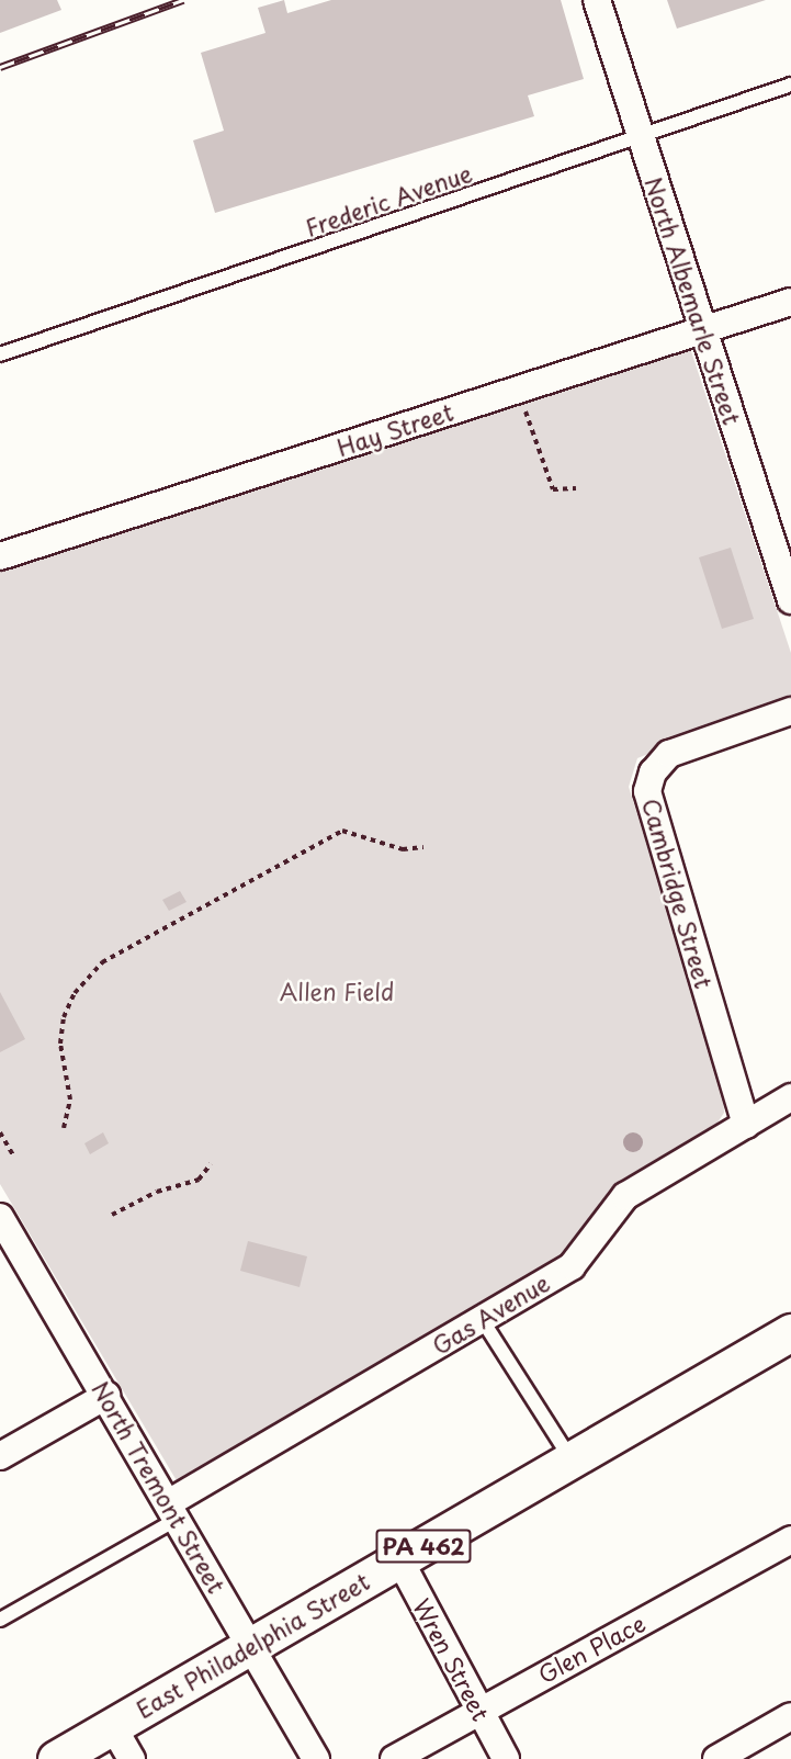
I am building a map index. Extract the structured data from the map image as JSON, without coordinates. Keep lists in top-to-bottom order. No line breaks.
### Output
{"streets":{"main road":["PA 462","East Philadelphia Street"],"street":["North Albemarle Street","Hay Street","Cambridge Street","Gas Avenue","North Tremont Street","Glen Place","Wren Street"],"lane":["Frederic Avenue"]},"crossings":[["Frederic Avenue","North Albemarle Street"],["North Albemarle Street","Hay Street"],["Cambridge Street","Gas Avenue"],["Gas Avenue","North Tremont Street"],["North Tremont Street","East Philadelphia Street"],["East Philadelphia Street","Wren Street"],["Glen Place","Wren Street"]],"parks":["Allen Field"]}
